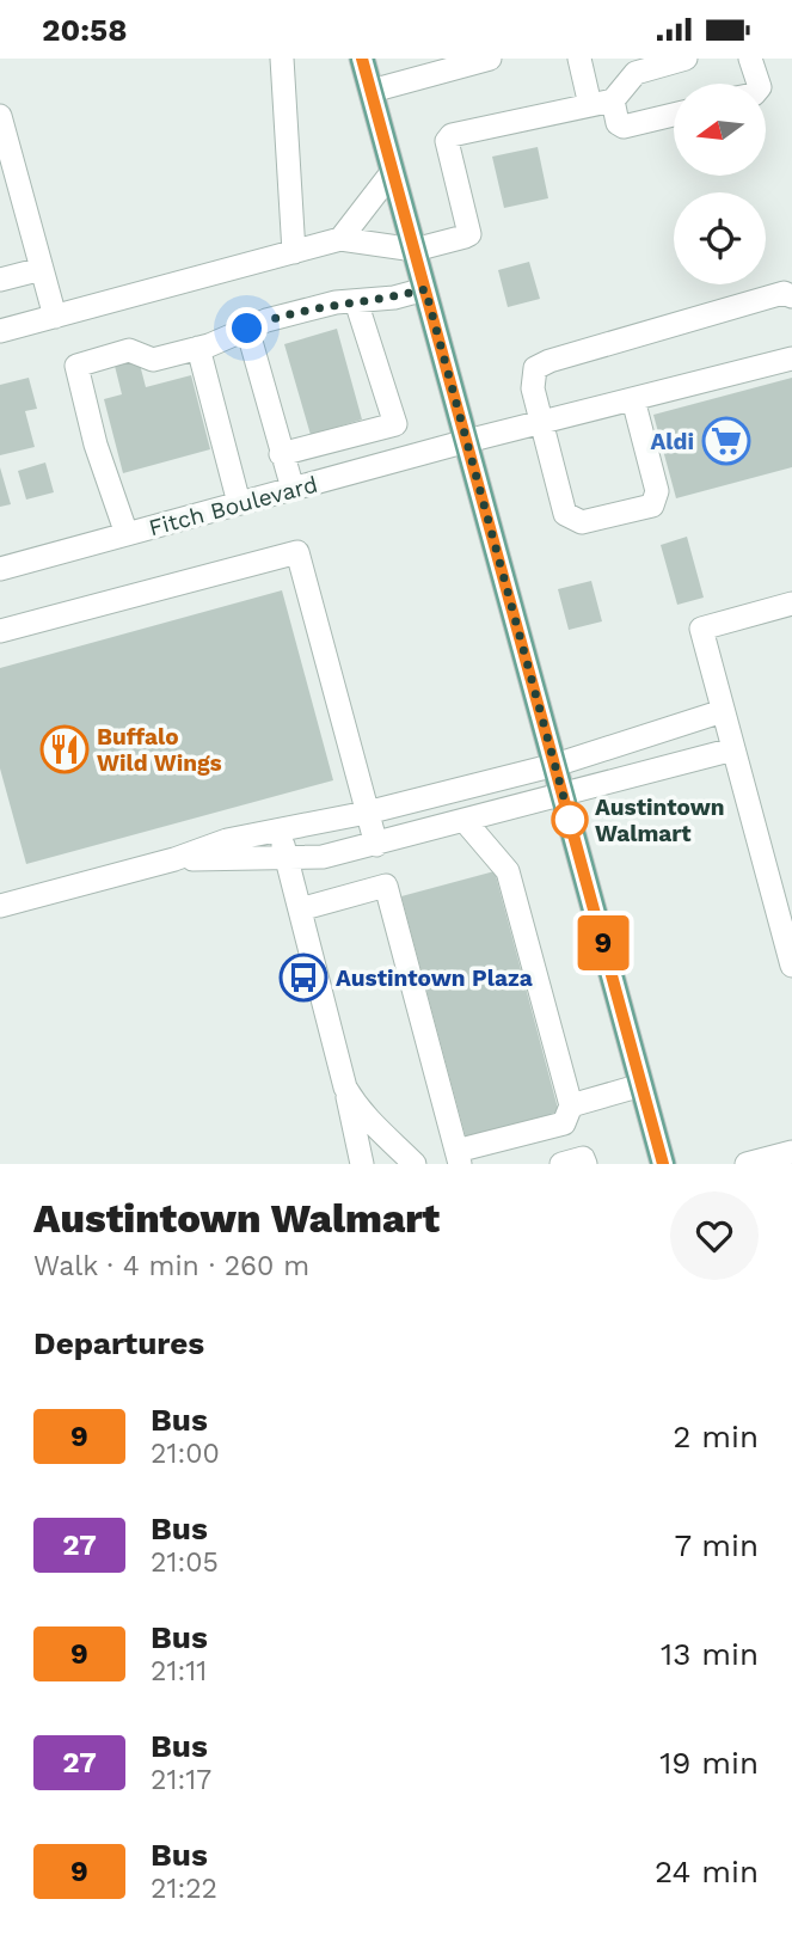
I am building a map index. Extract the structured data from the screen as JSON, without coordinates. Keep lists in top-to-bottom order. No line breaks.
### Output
{"streets":{"street":["Fitch Boulevard"]},"places":{"supermarket":["Aldi"],"restaurant":["Buffalo Wild Wings"],"other":["Austintown Walmart"],"bus stop":["Austintown Plaza"]},"lines":["bus line 9"],"north":"left","page":{"status":"20:58","on_map":"9","heading":[["Austintown Walmart","Walk · 4 min · 260 m"],"Departures"],"list":[{"mark":"9","name":"Bus","note":"21:00","value":"2 min"},{"mark":"27","name":"Bus","note":"21:05","value":"7 min"},{"mark":"9","name":"Bus","note":"21:11","value":"13 min"},{"mark":"27","name":"Bus","note":"21:17","value":"19 min"},{"mark":"9","name":"Bus","note":"21:22","value":"24 min"}]}}
